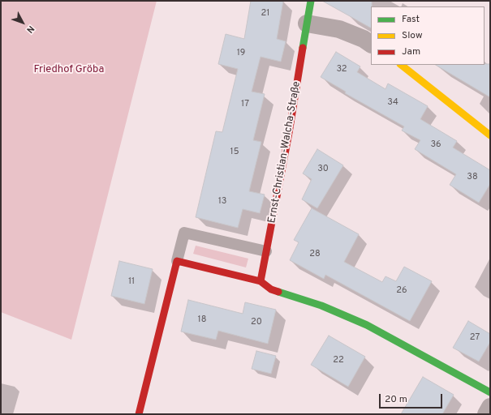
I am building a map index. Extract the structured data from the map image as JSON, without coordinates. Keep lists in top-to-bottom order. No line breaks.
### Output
{"streets":{"street":["Ernst-Christian-Walcha-Straße"]},"parks":["Friedhof Gröba"],"house_numbers":["21","19","32","34","17","36","15","30","38","13","28","11","26","18","20","27","22"],"legend":["Fast","Slow","Jam"],"scale_bar":"20 m","north":"bottom right"}
